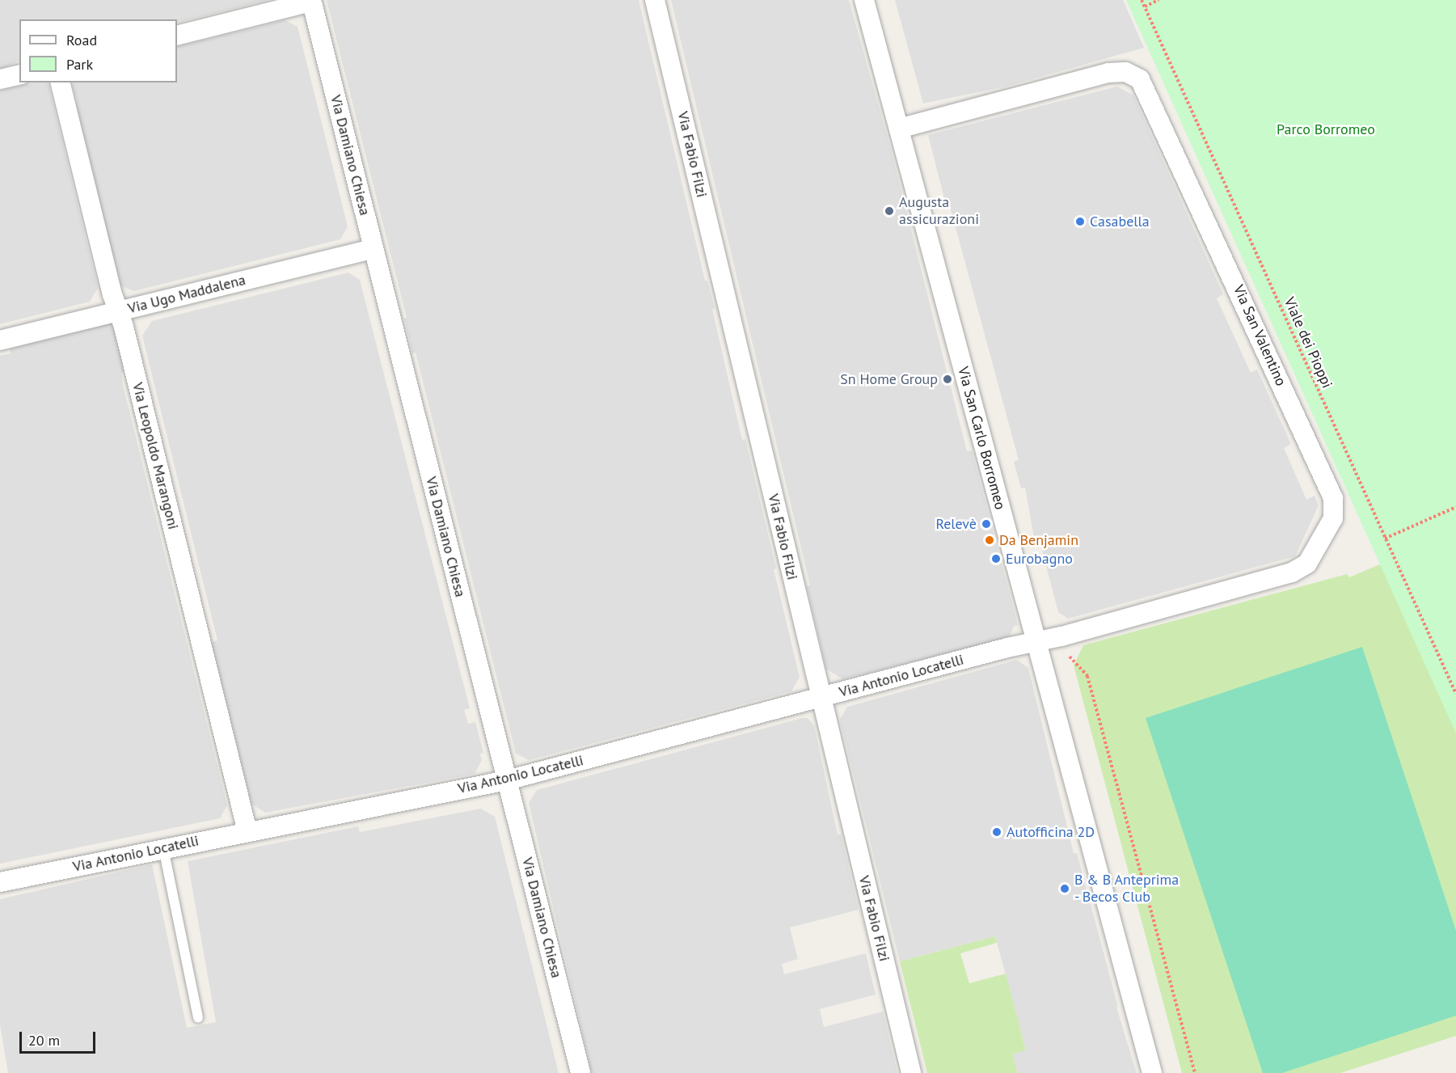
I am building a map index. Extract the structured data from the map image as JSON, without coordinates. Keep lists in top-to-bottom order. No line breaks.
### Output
{"streets":{"street":["Via Fabio Filzi","Via Damiano Chiesa","Via Ugo Maddalena","Via San Valentino","Via San Carlo Borromeo","Via Leopoldo Marangoni","Via Antonio Locatelli"],"path":["Viale dei Pioppi"]},"crossings":[["Via Fabio Filzi","Via Antonio Locatelli"],["Via Damiano Chiesa","Via Ugo Maddalena"],["Via Damiano Chiesa","Via Antonio Locatelli"],["Via Ugo Maddalena","Via Leopoldo Marangoni"],["Via San Valentino","Via San Carlo Borromeo"],["Via San Valentino","Via Antonio Locatelli"],["Via San Carlo Borromeo","Via Antonio Locatelli"],["Via Leopoldo Marangoni","Via Antonio Locatelli"]],"parks":["Parco Borromeo"],"places":["Augusta assicurazioni","Casabella","Sn Home Group","Relevè","Da Benjamin","Eurobagno","Autofficina 2D","B & B Anteprima - Becos Club"],"legend":["Road","Park"],"scale_bar":"20 m"}
